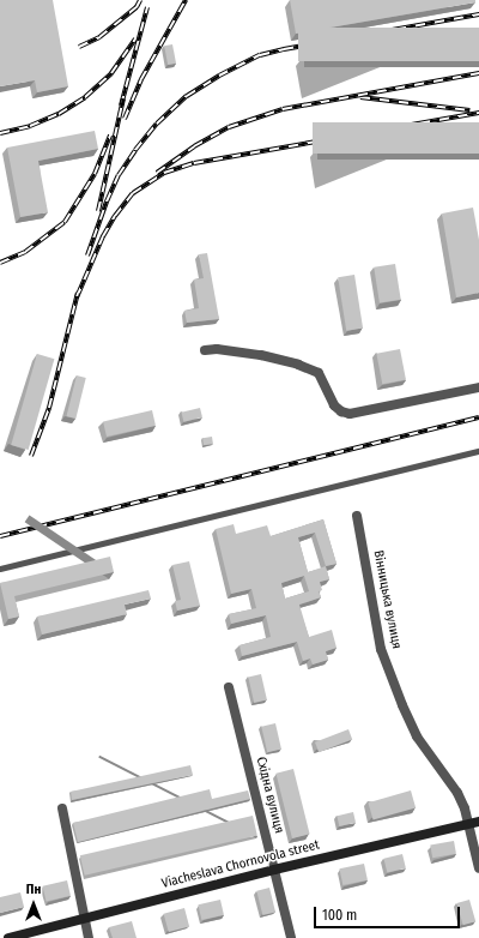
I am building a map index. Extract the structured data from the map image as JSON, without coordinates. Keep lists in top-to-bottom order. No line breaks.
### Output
{"streets":{"street":["Вінницька вулиця","Східна вулиця","Viacheslava Chornovola street"]},"crossings":[["Вінницька вулиця","Viacheslava Chornovola street"],["Східна вулиця","Viacheslava Chornovola street"]],"scale_bar":"100 m","north":"top"}
